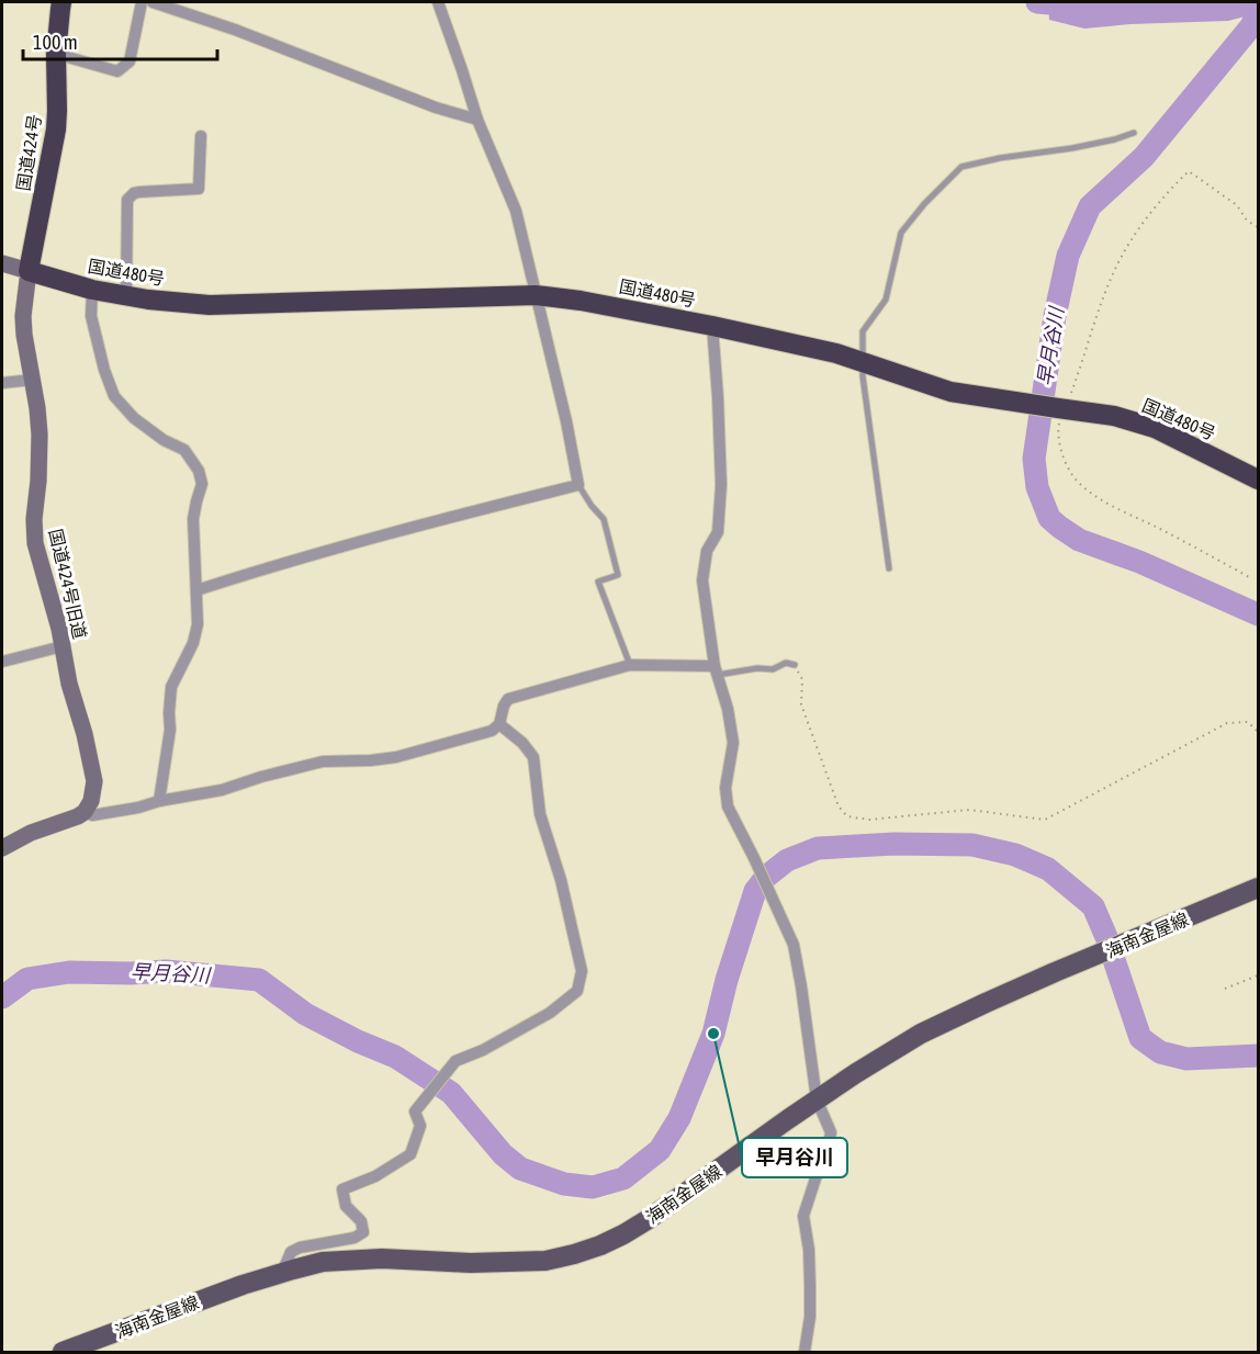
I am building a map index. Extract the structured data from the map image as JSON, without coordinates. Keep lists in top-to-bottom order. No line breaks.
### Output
{"streets":{"highway":["国道424号","国道480号"],"main road":["海南金屋線"],"street":["国道424号旧道"]},"crossings":[["国道424号","国道480号"],["国道424号","国道424号旧道"],["国道480号","国道424号旧道"]],"water":["早月谷川"],"places":["早月谷川"],"scale_bar":"100 m"}
